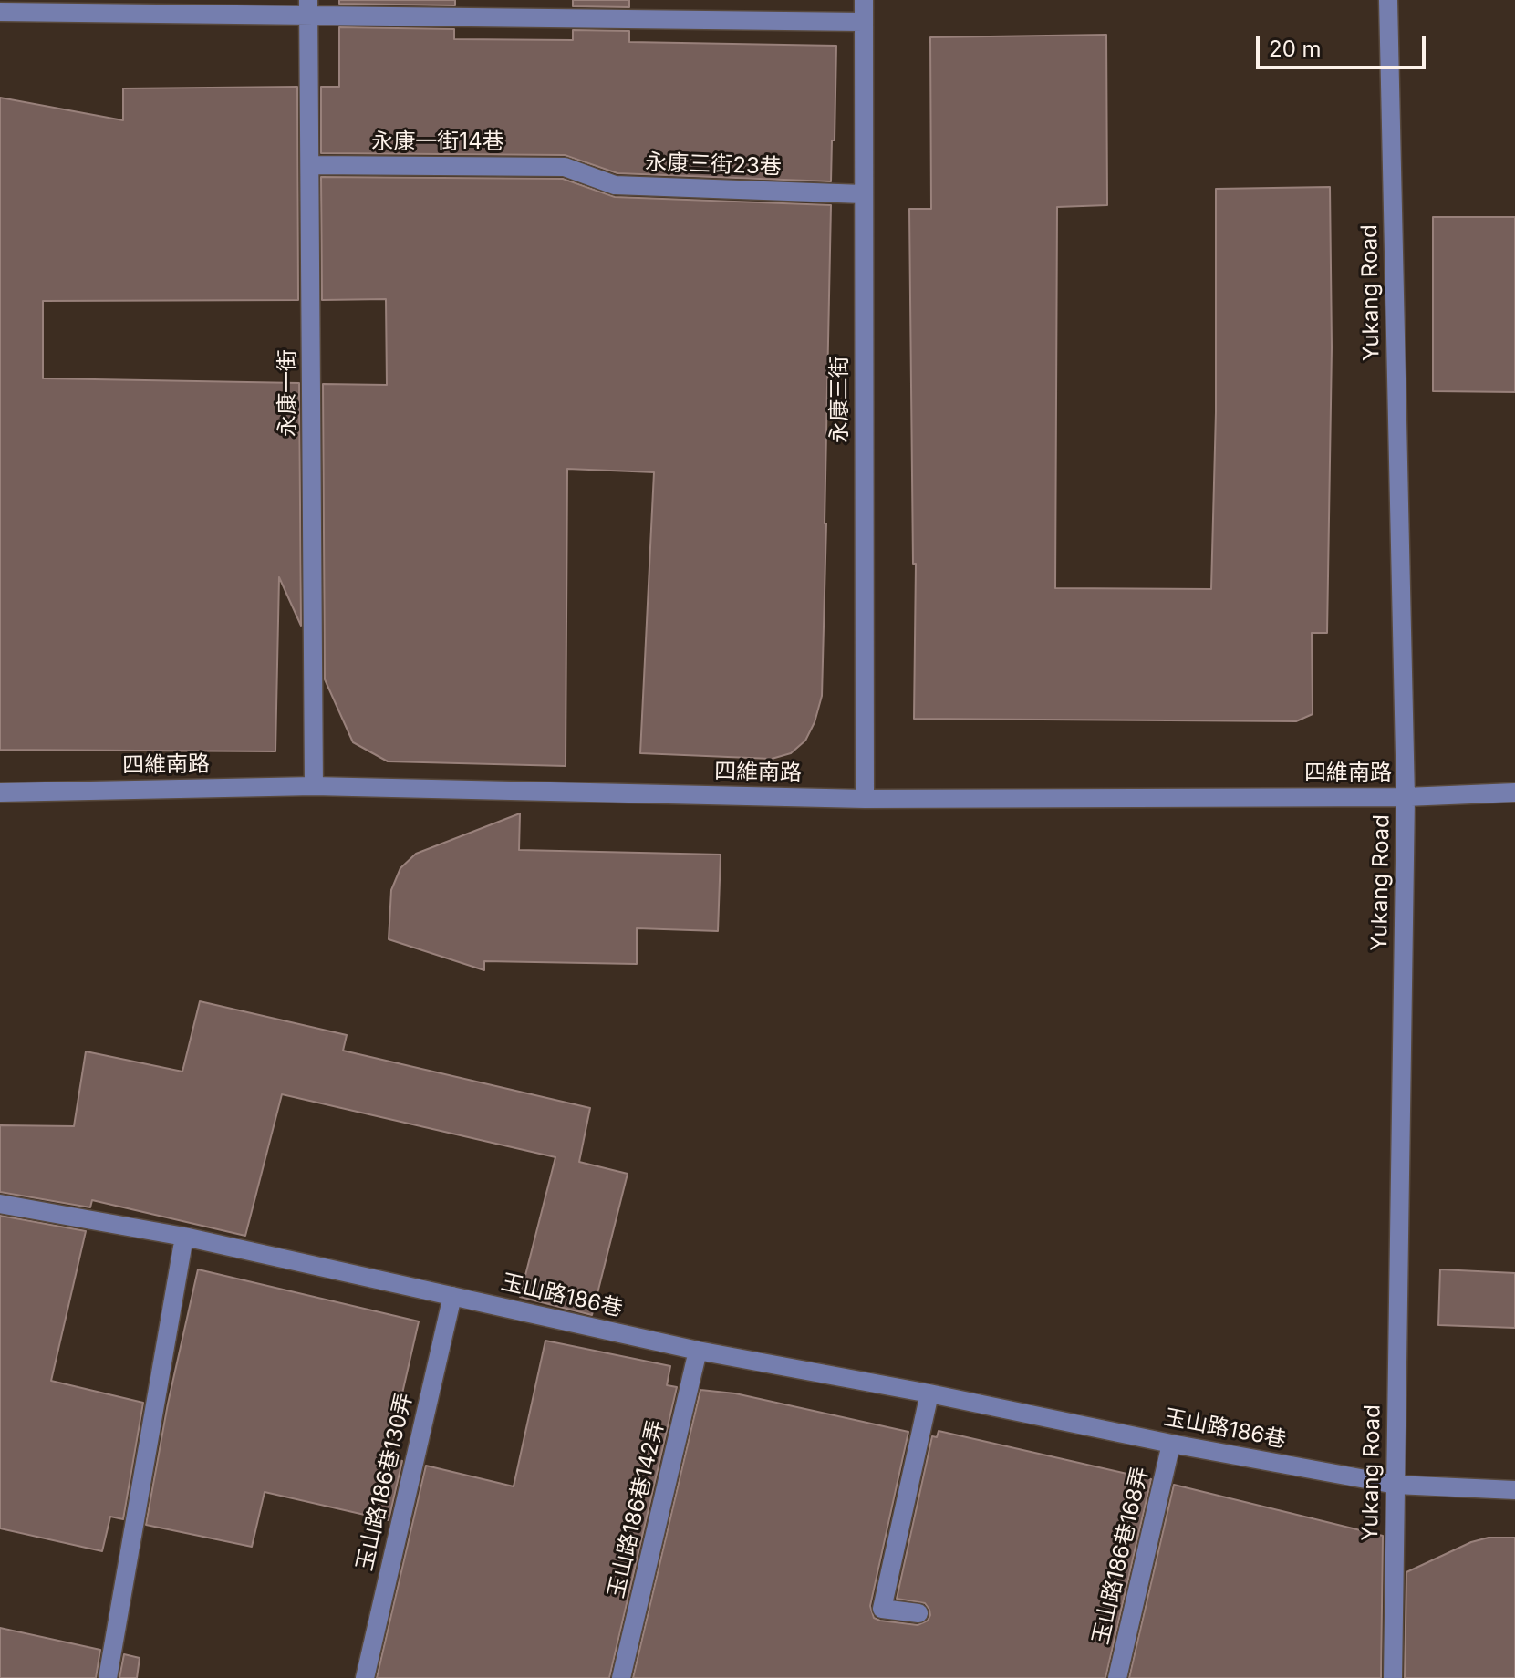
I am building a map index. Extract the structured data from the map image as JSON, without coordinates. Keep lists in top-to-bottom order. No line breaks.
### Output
{"streets":{"street":["永康一街14巷","永康三街23巷","Yukang Road","永康一街","永康三街","四維南路","玉山路186巷","玉山路186巷130弄","玉山路186巷142弄","玉山路186巷168弄"]},"crossings":[["永康一街14巷","永康三街23巷"],["永康一街14巷","永康一街"],["永康三街23巷","永康三街"],["Yukang Road","四維南路"],["Yukang Road","玉山路186巷"],["永康一街","四維南路"],["永康三街","四維南路"],["玉山路186巷","玉山路186巷130弄"],["玉山路186巷","玉山路186巷142弄"],["玉山路186巷","玉山路186巷168弄"]],"scale_bar":"20 m"}
